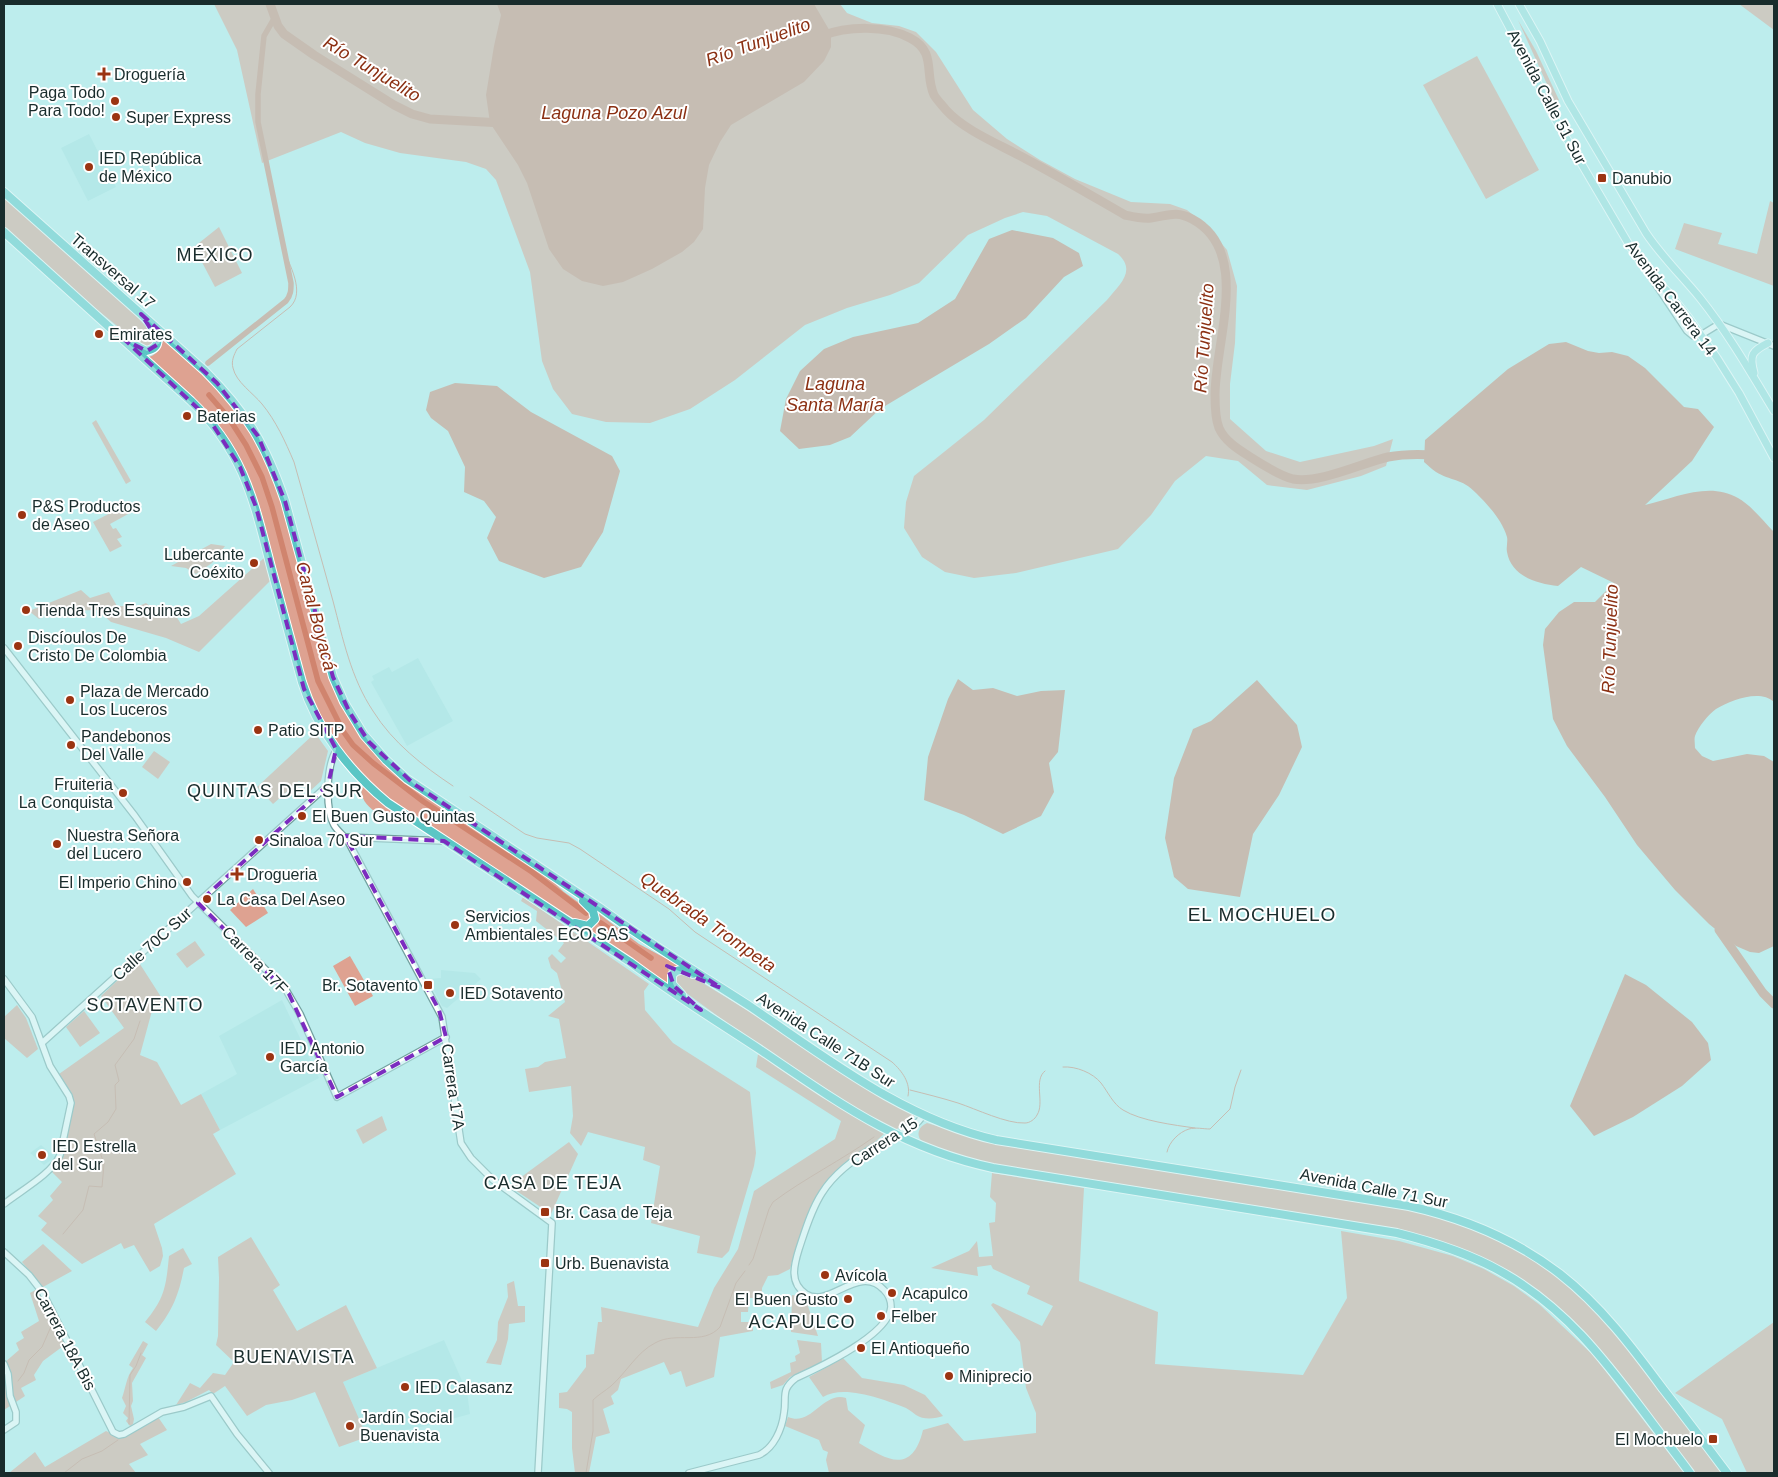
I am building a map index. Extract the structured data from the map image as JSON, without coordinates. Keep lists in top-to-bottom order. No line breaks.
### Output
{"streets":{"highway":["Transversal 17","Avenida Calle 71B Sur","Avenida Calle 71 Sur"],"main road":["Avenida Calle 51 Sur","Avenida Carrera 14"],"street":["Calle 70C Sur","Carrera 17F","Carrera 17A","Carrera 15","Carrera 18A Bis"]},"crossings":[["Avenida Calle 51 Sur","Avenida Carrera 14"],["Transversal 17","Avenida Calle 71B Sur"],["Calle 70C Sur","Carrera 17F"],["Calle 70C Sur","Carrera 17A"],["Carrera 17F","Carrera 17A"],["Avenida Calle 71B Sur","Carrera 15"],["Avenida Calle 71B Sur","Avenida Calle 71 Sur"]],"districts":["MÉXICO","QUINTAS DEL SUR","EL MOCHUELO","SOTAVENTO","CASA DE TEJA","ACAPULCO","BUENAVISTA"],"water":["Río Tunjuelito","Laguna Pozo Azul","Laguna Santa María","Canal Boyacá","Quebrada Trompeta"],"places":{"health":["Droguería","Drogueria"],"other":["Paga Todo Para Todo!","Super Express","IED República de México","Emirates","Baterias","P&S Productos de Aseo","Lubercante Coéxito","Tienda Tres Esquinas","Discíoulos De Cristo De Colombia","Plaza de Mercado Los Luceros","Patio SITP","Pandebonos Del Valle","Fruiteria La Conquista","El Buen Gusto Quintas","Sinaloa 70 Sur","Nuestra Señora del Lucero","El Imperio Chino","La Casa Del Aseo","Servicios Ambientales ECO SAS","IED Sotavento","IED Antonio García","IED Estrella del Sur","Avícola","Acapulco","El Buen Gusto","Felber","El Antioqueño","Miniprecio","IED Calasanz","Jardín Social Buenavista"],"transit":["Danubio","Br. Sotavento","Br. Casa de Teja","Urb. Buenavista","El Mochuelo"]}}
